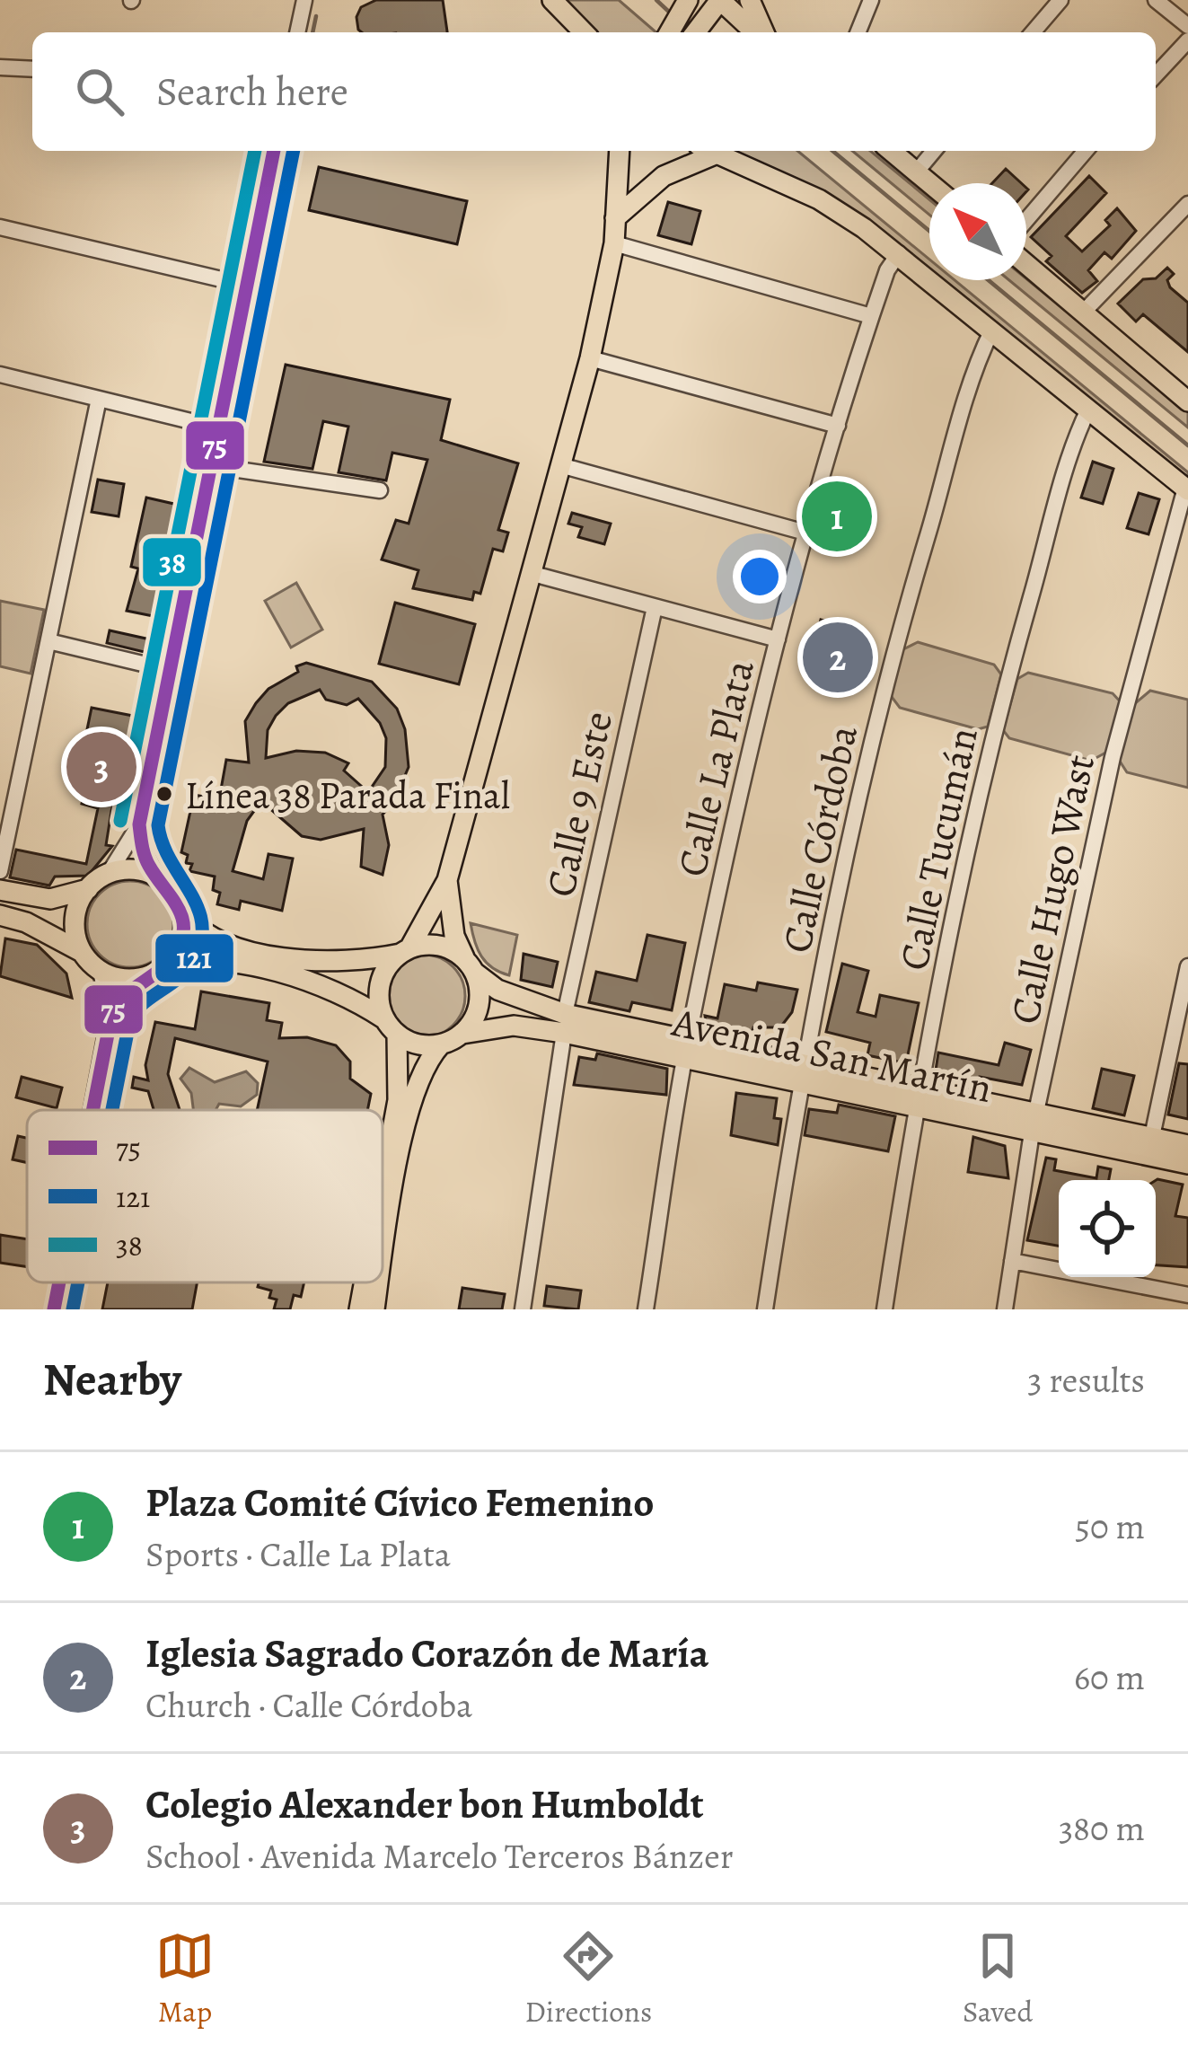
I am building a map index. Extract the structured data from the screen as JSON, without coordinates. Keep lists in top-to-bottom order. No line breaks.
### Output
{"streets":{"main road":["Avenida San Martín"],"street":["Calle La Plata","Calle 9 Este","Calle Córdoba","Calle Tucumán","Calle Hugo Wast"]},"crossings":[["Calle La Plata","Avenida San Martín"],["Calle 9 Este","Avenida San Martín"],["Calle Córdoba","Avenida San Martín"],["Calle Tucumán","Avenida San Martín"],["Calle Hugo Wast","Avenida San Martín"]],"places":["Línea 38 Parada Final"],"lines":["transit line 75","transit line 121","transit line 38"],"legend":["75","121","38"],"north":"top left","page":{"search":"Search here","pins":["1","2","3"],"heading":["Nearby","3 results"],"list":[{"mark":"1","name":"Plaza Comité Cívico Femenino","note":"Sports · Calle La Plata","value":"50 m"},{"mark":"2","name":"Iglesia Sagrado Corazón de María","note":"Church · Calle Córdoba","value":"60 m"},{"mark":"3","name":"Colegio Alexander bon Humboldt","note":"School · Avenida Marcelo Terceros Bánzer","value":"380 m"}],"nav":["Map","Directions","Saved"]}}
